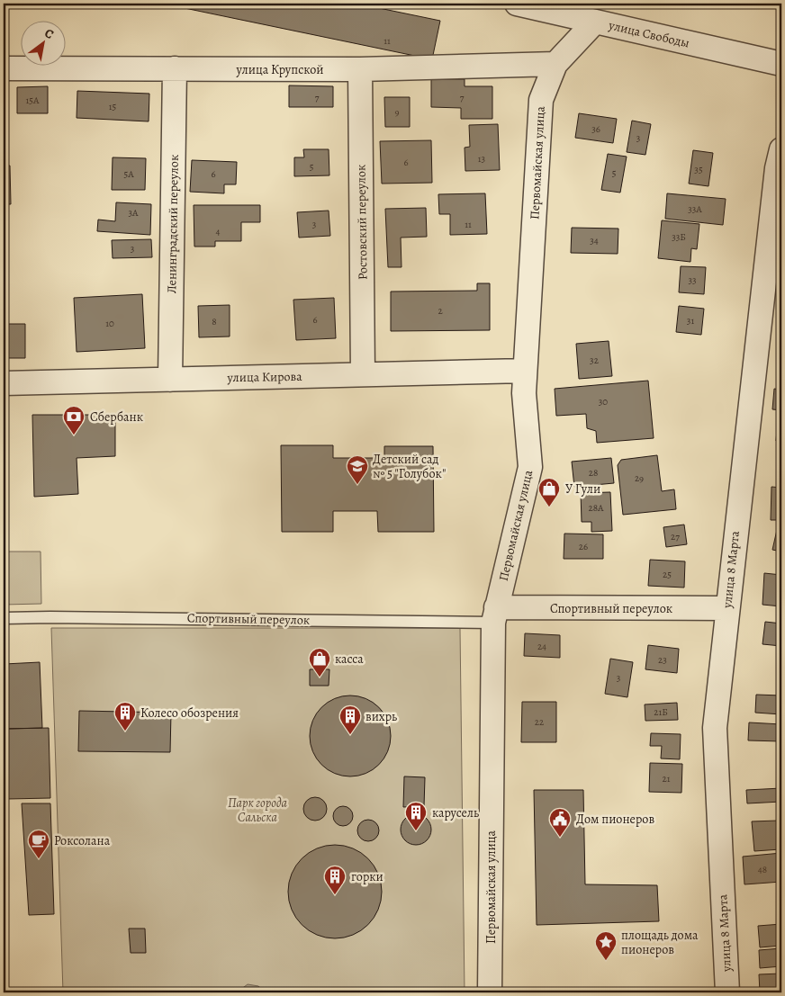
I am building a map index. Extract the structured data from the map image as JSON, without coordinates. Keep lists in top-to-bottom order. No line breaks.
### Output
{"streets":{"street":["улица Свободы","улица Крупской","Первомайская улица","Ростовский переулок","Ленинградский переулок","улица Кирова","улица 8 Марта","Спортивный переулок"]},"crossings":[["улица Свободы","Первомайская улица"],["улица Крупской","Первомайская улица"],["улица Крупской","Ростовский переулок"],["улица Крупской","Ленинградский переулок"],["Первомайская улица","улица Кирова"],["Первомайская улица","Спортивный переулок"],["Ростовский переулок","улица Кирова"],["Ленинградский переулок","улица Кирова"],["улица 8 Марта","Спортивный переулок"]],"parks":["Парк города Сальска"],"places":{"bank":["Сбербанк"],"school or university":["Детский сад № 5 \"Голубок\""],"shop":["У Гули","касса"],"building":["Колесо обозрения","вихрь","карусель","горки"],"public building":["Дом пионеров"],"cafe":["Роксолана"],"place":["площадь дома пионеров"]},"house_numbers":["11","7","7","15А","15","9","36","3","13","6","5","35","5","5А","6","33А","3А","3","11","4","33Б","34","3","33","2","6","31","8","10","32","30","28","29","28А","27","26","25","24","23","3","21Б","22","21","48"],"north":"top right"}
